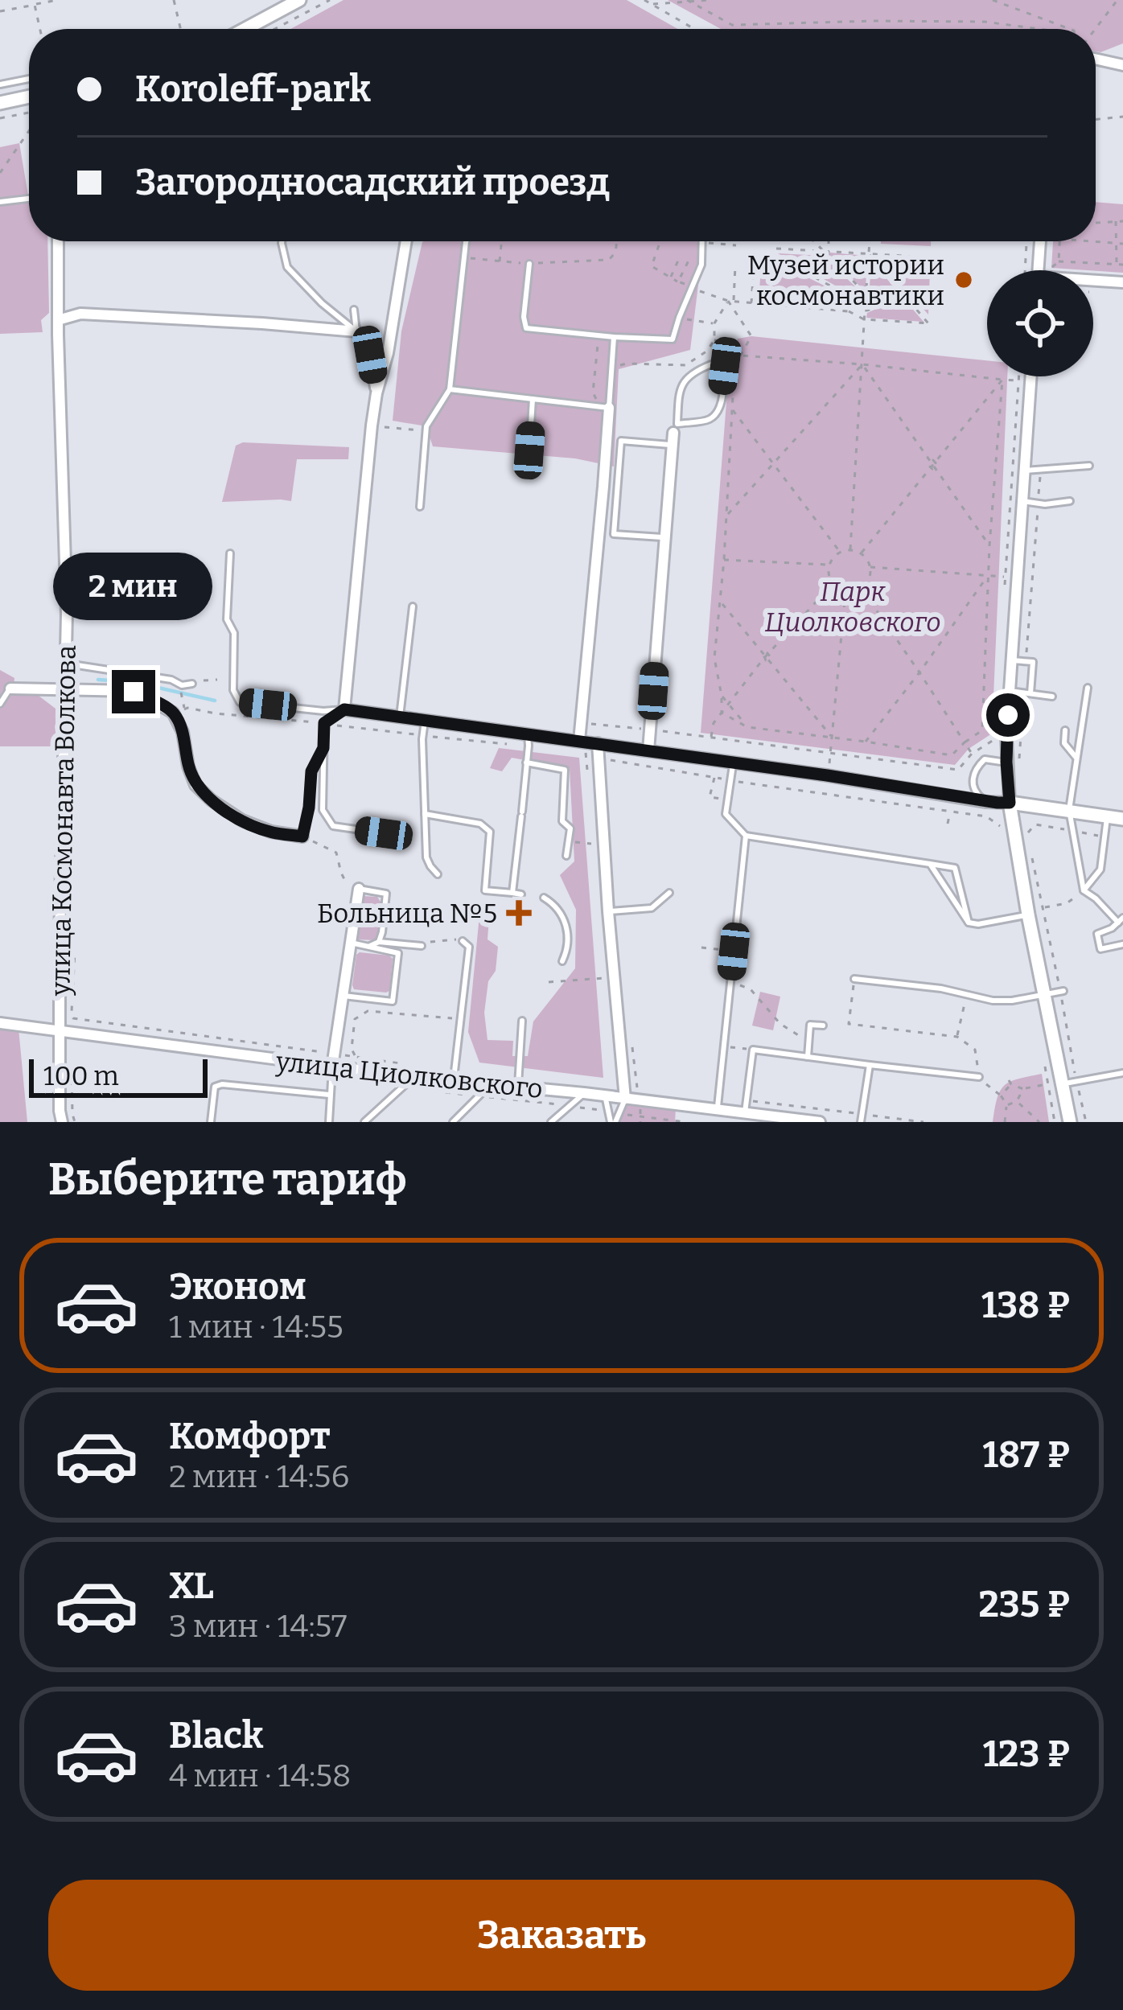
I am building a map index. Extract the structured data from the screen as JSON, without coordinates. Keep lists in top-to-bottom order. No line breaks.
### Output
{"streets":{"street":["улица Космонавта Волкова","улица Циолковского"]},"crossings":[["улица Космонавта Волкова","улица Циолковского"]],"parks":["Парк Циолковского"],"places":{"other":["Музей истории космонавтики"],"health":["Больница №5"]},"scale_bar":"100 m","page":{"banner":["Koroleff-park","Загородносадский проезд"],"bubble":"2 мин","scale":"100 m","heading":"Выберите тариф","list":[{"name":"Эконом","note":"1 мин · 14:55","value":"138 ₽"},{"name":"Комфорт","note":"2 мин · 14:56","value":"187 ₽"},{"name":"XL","note":"3 мин · 14:57","value":"235 ₽"},{"name":"Black","note":"4 мин · 14:58","value":"123 ₽"}],"buttons":"Заказать"}}
